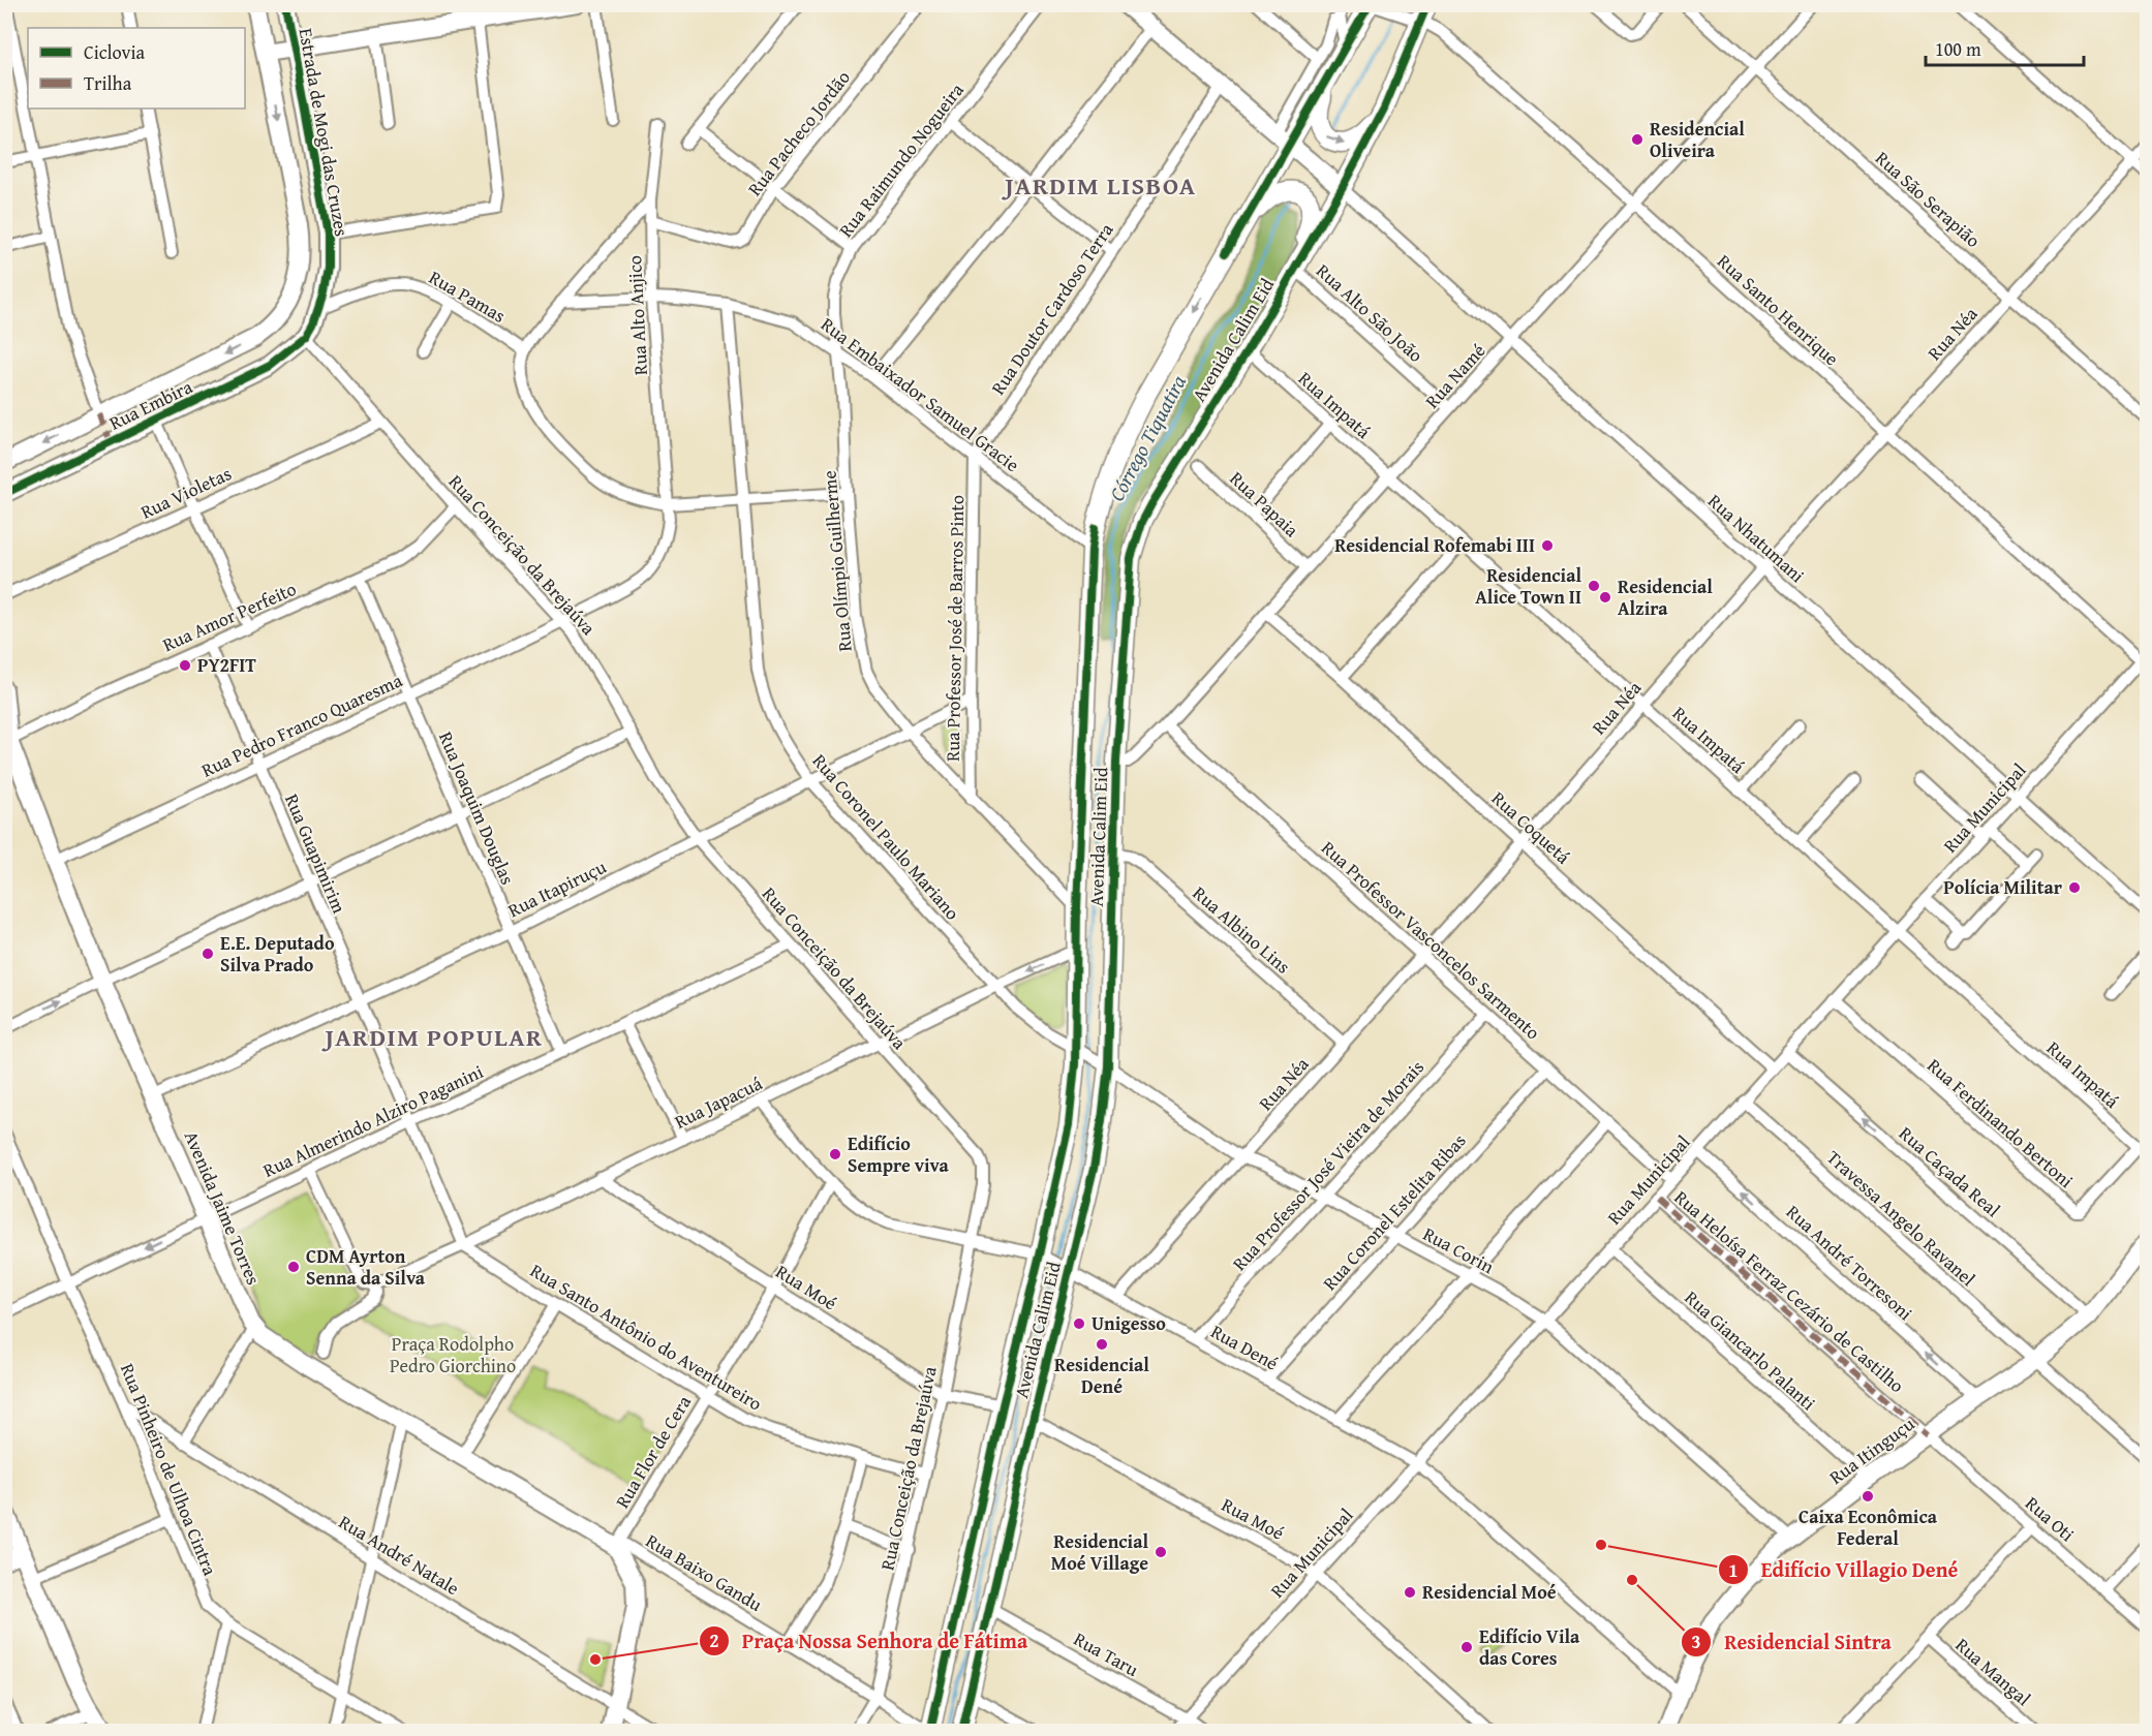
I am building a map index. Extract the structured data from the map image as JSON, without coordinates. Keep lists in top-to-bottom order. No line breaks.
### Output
{"streets":{"main road":["Estrada de Mogi das Cruzes","Avenida Calim Eid","Rua Embira","Avenida Jaime Torres","Rua Itinguçu"],"street":["Rua Pacheco Jordão","Rua Raimundo Nogueira","Rua São Serapião","Rua Pamas","Rua Doutor Cardoso Terra","Rua Santo Henrique","Rua Alto São João","Rua Alto Anjico","Rua Néa","Rua Namé","Rua Embaixador Samuel Gracie","Rua Impatá","Rua Violetas","Rua Papaia","Rua Nhatumani","Rua Conceição da Brejaúva","Rua Olímpio Guilherme","Rua Amor Perfeito","Rua Professor José de Barros Pinto","Rua Pedro Franco Quaresma","Rua Joaquim Douglas","Rua Municipal","Rua Coquetá","Rua Coronel Paulo Mariano","Rua Guapimirim","Rua Itapiruçu","Rua Albino Lins","Rua Professor Vasconcelos Sarmento","Rua Japacuá","Rua Almerindo Alziro Paganini","Rua Ferdinando Bertoni","Rua Professor José Vieira de Morais","Rua Caçada Real","Rua Coronel Estelita Ribas","Travessa Angelo Ravanel","Rua Corin","Rua André Torresoni","Rua Moé","Rua Heloísa Ferraz Cezário de Castilho","Rua Santo Antônio do Aventureiro","Rua Dené","Rua Giancarlo Palanti","Rua Flor de Cera","Rua Pinheiro de Ulhoa Cintra","Rua Oti","Rua André Natale","Rua Baixo Gandu","Rua Taru","Rua Mangal"]},"crossings":[["Estrada de Mogi das Cruzes","Rua Pamas"],["Estrada de Mogi das Cruzes","Rua Embira"],["Estrada de Mogi das Cruzes","Rua Conceição da Brejaúva"],["Rua Pacheco Jordão","Rua Alto Anjico"],["Rua Raimundo Nogueira","Rua Embaixador Samuel Gracie"],["Rua Raimundo Nogueira","Rua Olímpio Guilherme"],["Rua São Serapião","Rua Néa"],["Rua São Serapião","Rua Namé"],["Rua Doutor Cardoso Terra","Rua Embaixador Samuel Gracie"],["Rua Doutor Cardoso Terra","Rua Professor José de Barros Pinto"],["Rua Santo Henrique","Rua Néa"],["Rua Santo Henrique","Avenida Calim Eid"],["Rua Santo Henrique","Rua Namé"],["Rua Santo Henrique","Rua Municipal"],["Rua Alto São João","Avenida Calim Eid"],["Rua Alto São João","Rua Namé"],["Rua Alto Anjico","Rua Embaixador Samuel Gracie"],["Rua Alto Anjico","Rua Conceição da Brejaúva"],["Rua Alto Anjico","Rua Pedro Franco Quaresma"],["Rua Néa","Rua Impatá"],["Rua Néa","Rua Nhatumani"],["Rua Néa","Rua Coquetá"],["Rua Néa","Rua Albino Lins"],["Rua Néa","Rua Professor Vasconcelos Sarmento"],["Rua Néa","Rua Corin"],["Rua Néa","Rua Dené"],["Avenida Calim Eid","Rua Namé"],["Avenida Calim Eid","Rua Embaixador Samuel Gracie"],["Avenida Calim Eid","Rua Impatá"],["Avenida Calim Eid","Rua Nhatumani"],["Avenida Calim Eid","Rua Olímpio Guilherme"],["Avenida Calim Eid","Rua Coronel Paulo Mariano"],["Avenida Calim Eid","Rua Albino Lins"],["Avenida Calim Eid","Rua Japacuá"],["Avenida Calim Eid","Rua Corin"],["Avenida Calim Eid","Rua Moé"],["Avenida Calim Eid","Rua Dené"],["Avenida Calim Eid","Rua Baixo Gandu"],["Avenida Calim Eid","Rua Taru"],["Rua Namé","Rua Impatá"],["Rua Namé","Rua Papaia"],["Rua Namé","Rua Nhatumani"],["Rua Namé","Rua Coquetá"],["Rua Namé","Rua Professor Vasconcelos Sarmento"],["Rua Embaixador Samuel Gracie","Rua Olímpio Guilherme"],["Rua Embaixador Samuel Gracie","Rua Professor José de Barros Pinto"],["Rua Embaixador Samuel Gracie","Rua Coronel Paulo Mariano"],["Rua Embira","Rua Conceição da Brejaúva"],["Rua Impatá","Rua Municipal"],["Rua Impatá","Rua Ferdinando Bertoni"],["Rua Violetas","Rua Conceição da Brejaúva"],["Rua Nhatumani","Rua Municipal"],["Rua Conceição da Brejaúva","Rua Amor Perfeito"],["Rua Conceição da Brejaúva","Rua Pedro Franco Quaresma"],["Rua Conceição da Brejaúva","Rua Itapiruçu"],["Rua Conceição da Brejaúva","Rua Japacuá"],["Rua Conceição da Brejaúva","Rua Almerindo Alziro Paganini"],["Rua Conceição da Brejaúva","Rua Moé"],["Rua Conceição da Brejaúva","Rua Santo Antônio do Aventureiro"],["Rua Conceição da Brejaúva","Rua Dené"],["Rua Conceição da Brejaúva","Rua Baixo Gandu"],["Rua Olímpio Guilherme","Rua Professor José de Barros Pinto"],["Rua Olímpio Guilherme","Rua Itapiruçu"],["Rua Amor Perfeito","Rua Joaquim Douglas"],["Rua Amor Perfeito","Rua Guapimirim"],["Rua Amor Perfeito","Avenida Jaime Torres"],["Rua Professor José de Barros Pinto","Rua Itapiruçu"],["Rua Pedro Franco Quaresma","Rua Joaquim Douglas"],["Rua Pedro Franco Quaresma","Rua Guapimirim"],["Rua Pedro Franco Quaresma","Avenida Jaime Torres"],["Rua Joaquim Douglas","Rua Itapiruçu"],["Rua Joaquim Douglas","Rua Almerindo Alziro Paganini"],["Rua Municipal","Rua Coquetá"],["Rua Municipal","Rua Professor Vasconcelos Sarmento"],["Rua Municipal","Rua Ferdinando Bertoni"],["Rua Municipal","Rua Caçada Real"],["Rua Municipal","Travessa Angelo Ravanel"],["Rua Municipal","Rua Corin"],["Rua Municipal","Rua André Torresoni"],["Rua Municipal","Rua Moé"],["Rua Municipal","Rua Heloísa Ferraz Cezário de Castilho"],["Rua Municipal","Rua Dené"],["Rua Municipal","Rua Giancarlo Palanti"],["Rua Municipal","Rua Taru"],["Rua Coronel Paulo Mariano","Rua Itapiruçu"],["Rua Coronel Paulo Mariano","Rua Japacuá"],["Rua Coronel Paulo Mariano","Rua Corin"],["Rua Guapimirim","Rua Itapiruçu"],["Rua Guapimirim","Rua Japacuá"],["Rua Guapimirim","Rua Almerindo Alziro Paganini"],["Rua Guapimirim","Rua Santo Antônio do Aventureiro"],["Rua Itapiruçu","Avenida Jaime Torres"],["Rua Professor Vasconcelos Sarmento","Rua Professor José Vieira de Morais"],["Rua Professor Vasconcelos Sarmento","Rua Coronel Estelita Ribas"],["Rua Japacuá","Rua Moé"],["Rua Japacuá","Rua Santo Antônio do Aventureiro"],["Rua Japacuá","Rua Dené"],["Rua Almerindo Alziro Paganini","Avenida Jaime Torres"],["Rua Almerindo Alziro Paganini","Rua Pinheiro de Ulhoa Cintra"],["Rua Professor José Vieira de Morais","Rua Corin"],["Rua Professor José Vieira de Morais","Rua Dené"],["Rua Caçada Real","Rua Itinguçu"],["Avenida Jaime Torres","Rua Flor de Cera"],["Avenida Jaime Torres","Rua Baixo Gandu"],["Rua Coronel Estelita Ribas","Rua Corin"],["Rua Coronel Estelita Ribas","Rua Dené"],["Travessa Angelo Ravanel","Rua Itinguçu"],["Rua Corin","Rua Itinguçu"],["Rua André Torresoni","Rua Itinguçu"],["Rua Moé","Rua Flor de Cera"],["Rua Heloísa Ferraz Cezário de Castilho","Rua Itinguçu"],["Rua Heloísa Ferraz Cezário de Castilho","Rua Oti"],["Rua Santo Antônio do Aventureiro","Rua Flor de Cera"],["Rua Dené","Rua Itinguçu"],["Rua Dené","Rua Flor de Cera"],["Rua Giancarlo Palanti","Rua Itinguçu"],["Rua Itinguçu","Rua Oti"],["Rua Flor de Cera","Rua Baixo Gandu"],["Rua Pinheiro de Ulhoa Cintra","Rua André Natale"]],"one_way":["Rua Embira","Rua Caçada Real","Rua André Torresoni"],"districts":["JARDIM LISBOA","JARDIM POPULAR"],"water":["Córrego Tiquatira"],"parks":["Praça Rodolpho Pedro Giorchino"],"places":["Residencial Oliveira","Residencial Rofemabi III","Residencial Alice Town II","Residencial Alzira","PY2FIT","Polícia Militar","E.E. Deputado Silva Prado","Edifício Sempre viva","CDM Ayrton Senna da Silva","Unigesso","Residencial Dené","Caixa Econômica Federal","Edifício Villagio Dené","Residencial Moé Village","Residencial Sintra","Residencial Moé","Edifício Vila das Cores","Praça Nossa Senhora de Fátima"],"legend":["Ciclovia","Trilha"],"scale_bar":"100 m"}
